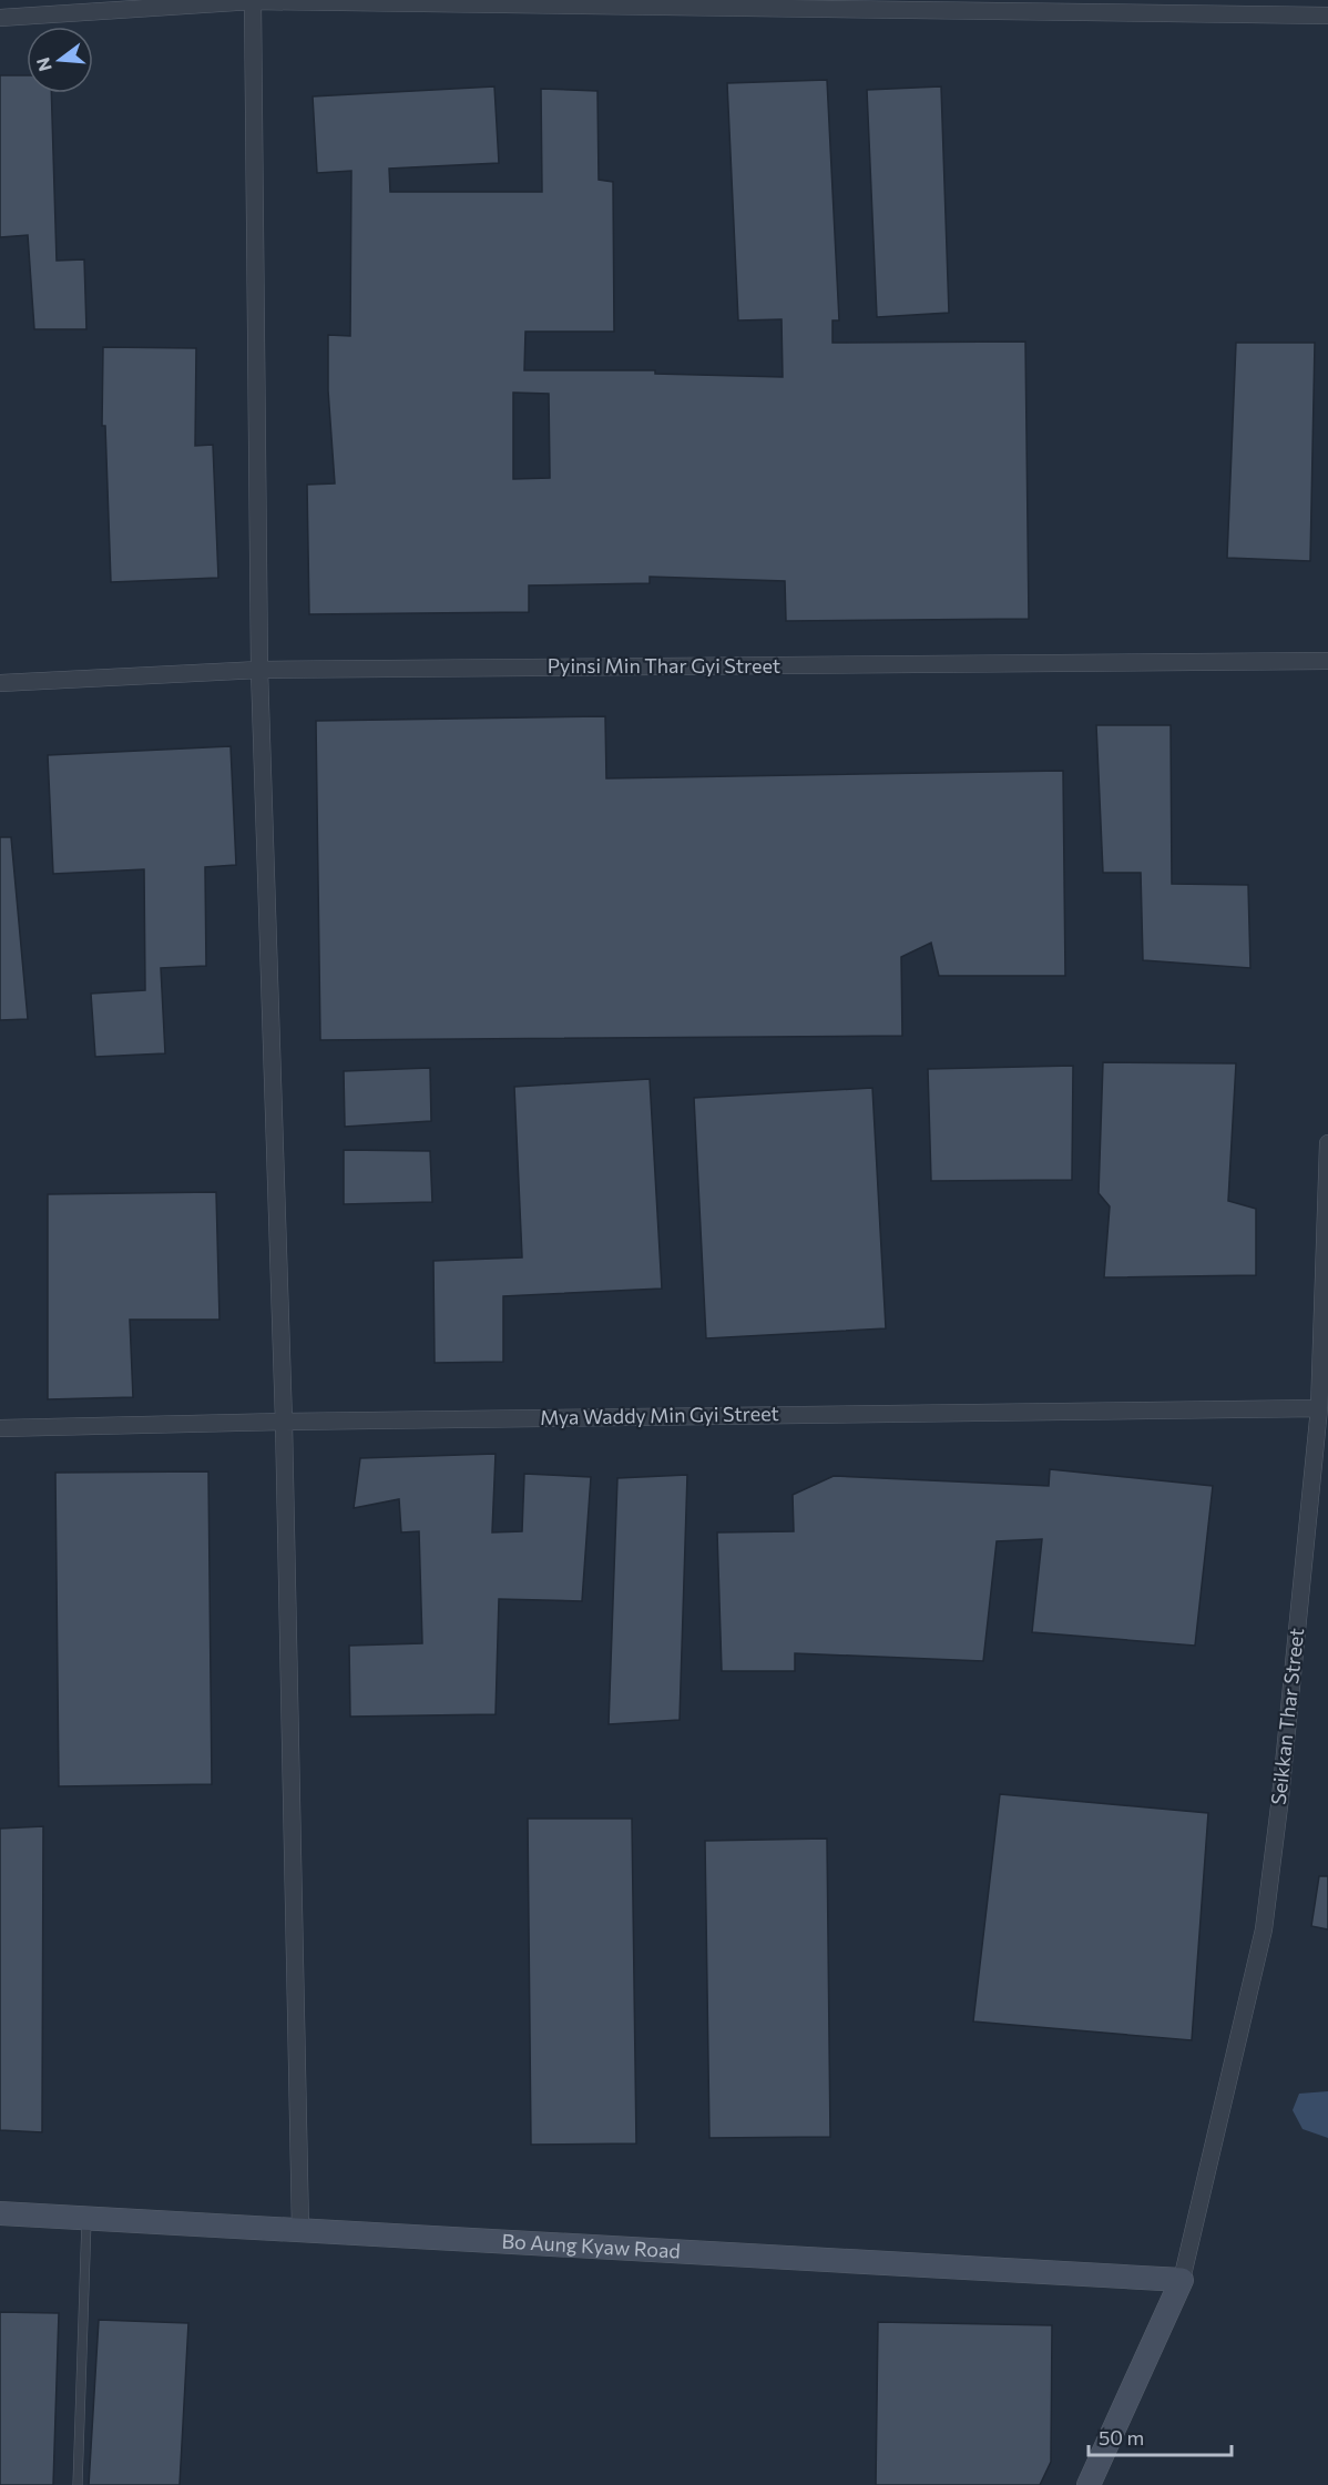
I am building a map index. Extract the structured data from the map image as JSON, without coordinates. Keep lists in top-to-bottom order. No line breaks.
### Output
{"streets":{"street":["Pyinsi Min Thar Gyi Street","Mya Waddy Min Gyi Street","Seikkan Thar Street","Bo Aung Kyaw Road"]},"crossings":[["Mya Waddy Min Gyi Street","Seikkan Thar Street"],["Seikkan Thar Street","Bo Aung Kyaw Road"]],"scale_bar":"50 m","north":"left"}
